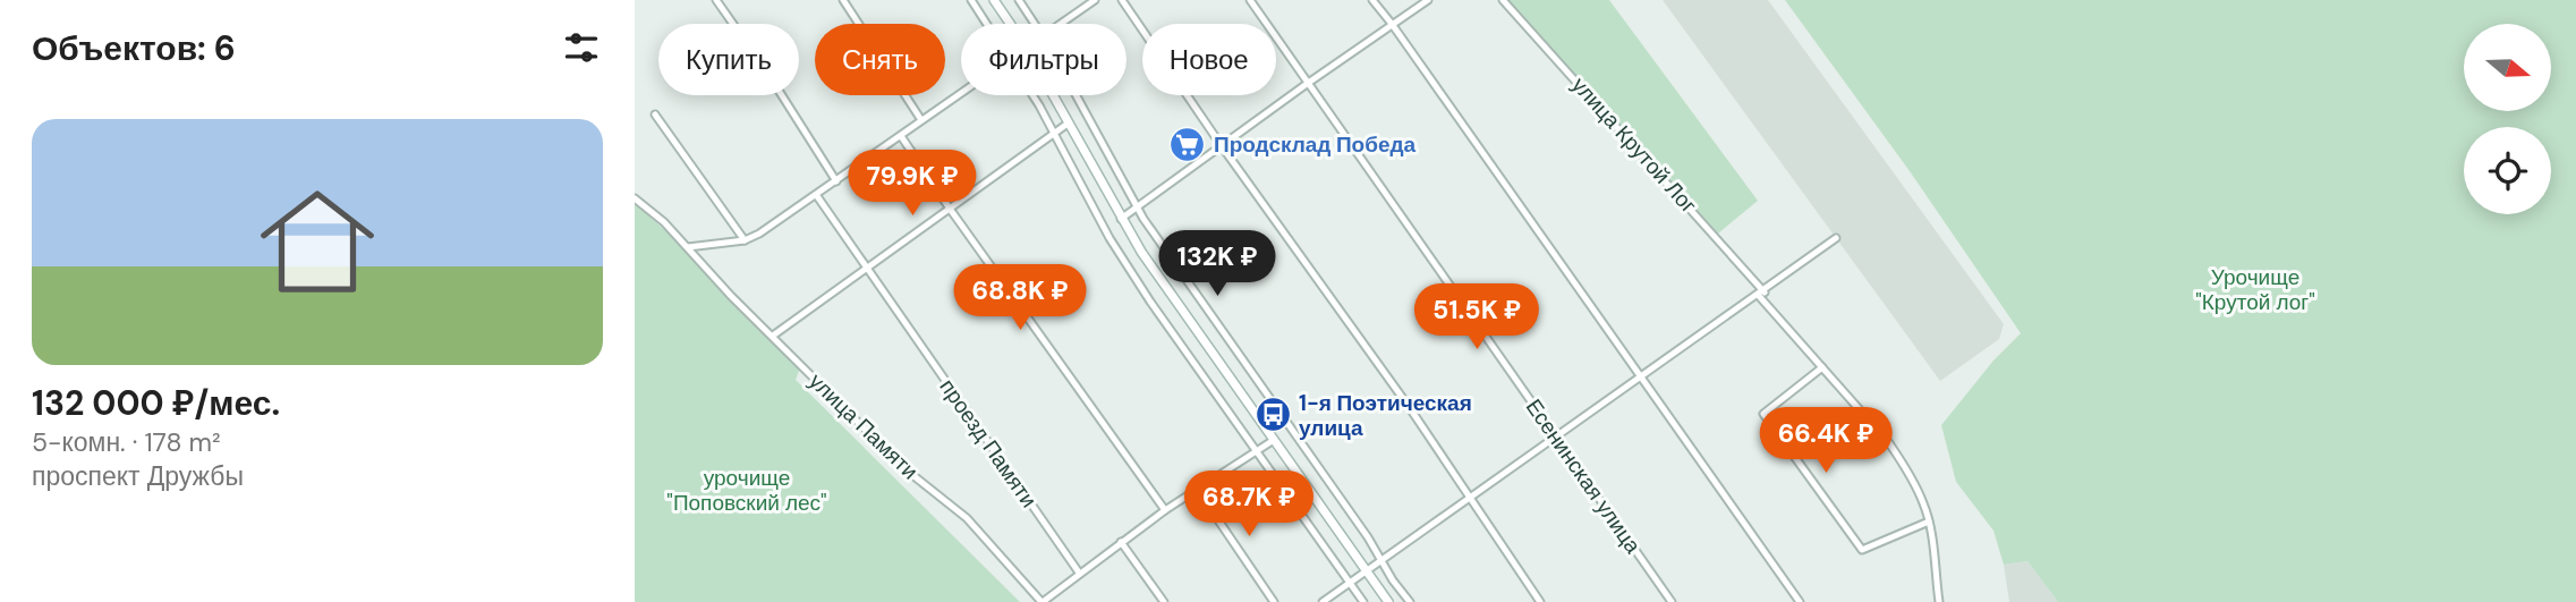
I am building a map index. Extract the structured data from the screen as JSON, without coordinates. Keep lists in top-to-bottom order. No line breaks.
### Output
{"streets":{"street":["улица Крутой Лог","улица Памяти","проезд Памяти","Есенинская улица"]},"parks":["Урочище \"Крутой лог\"","урочище \"Поповский лес\""],"places":{"supermarket":["Продсклад Победа"],"bus stop":["1-я Поэтическая улица"]},"north":"right","page":{"heading":"Объектов: 6","chip":["Купить","Снять","Фильтры","Новое"],"list":[{"name":"132 000 ₽/мес.","note":"5-комн. · 178 m² · проспект Дружбы"}],"price":["79.9K ₽","132K ₽","68.8K ₽","51.5K ₽","66.4K ₽","68.7K ₽"]}}
